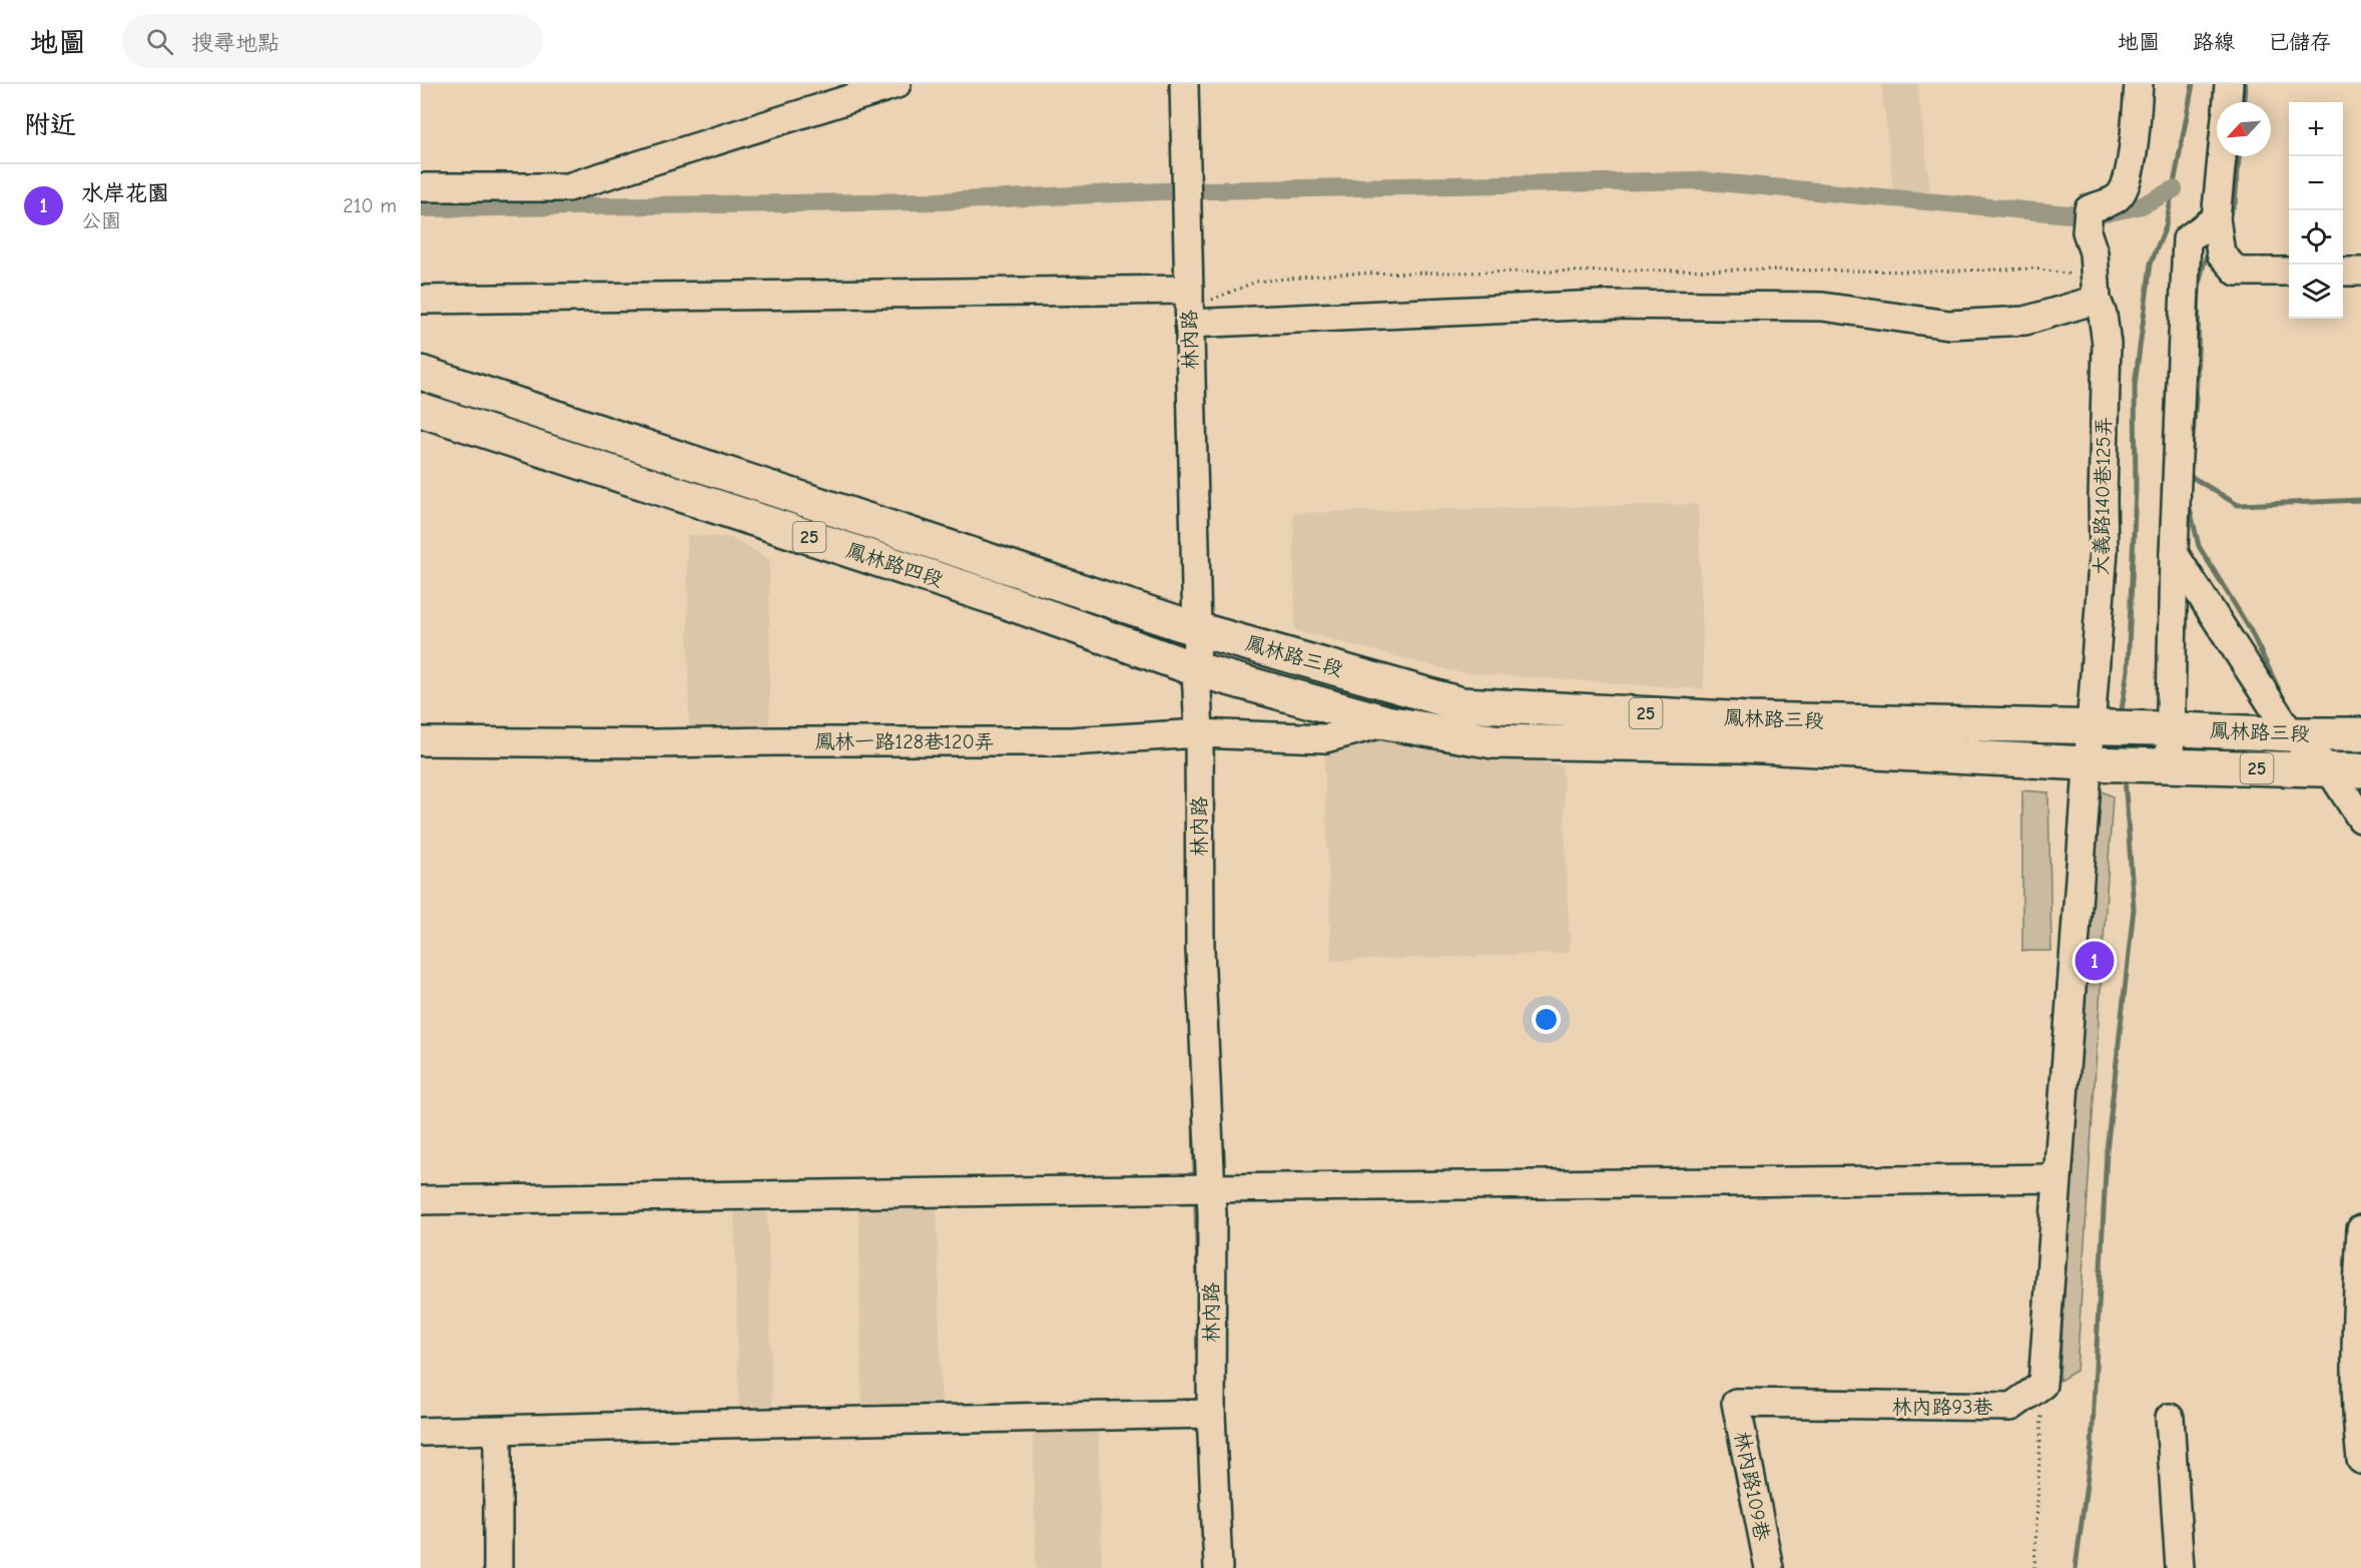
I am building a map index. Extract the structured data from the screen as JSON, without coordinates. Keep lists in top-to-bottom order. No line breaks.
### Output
{"streets":{"main road":["25","鳳林路四段","鳳林路三段"],"street":["林內路","大義路140巷125弄","鳳林一路128巷120弄","林內路93巷","林內路109巷"]},"crossings":[["林內路","鳳林路四段"],["林內路","鳳林路三段"],["林內路","鳳林一路128巷120弄"],["大義路140巷125弄","鳳林路三段"],["鳳林路四段","鳳林路三段"],["鳳林路三段","鳳林一路128巷120弄"],["林內路93巷","林內路109巷"]],"north":"bottom left","page":{"header":"地圖","search":"搜尋地點","nav":["地圖","路線","已儲存"],"heading":"附近","map_buttons":["+","−"],"list":[{"mark":"1","name":"水岸花園","note":"公園","value":"210 m"}],"pins":"1"}}
